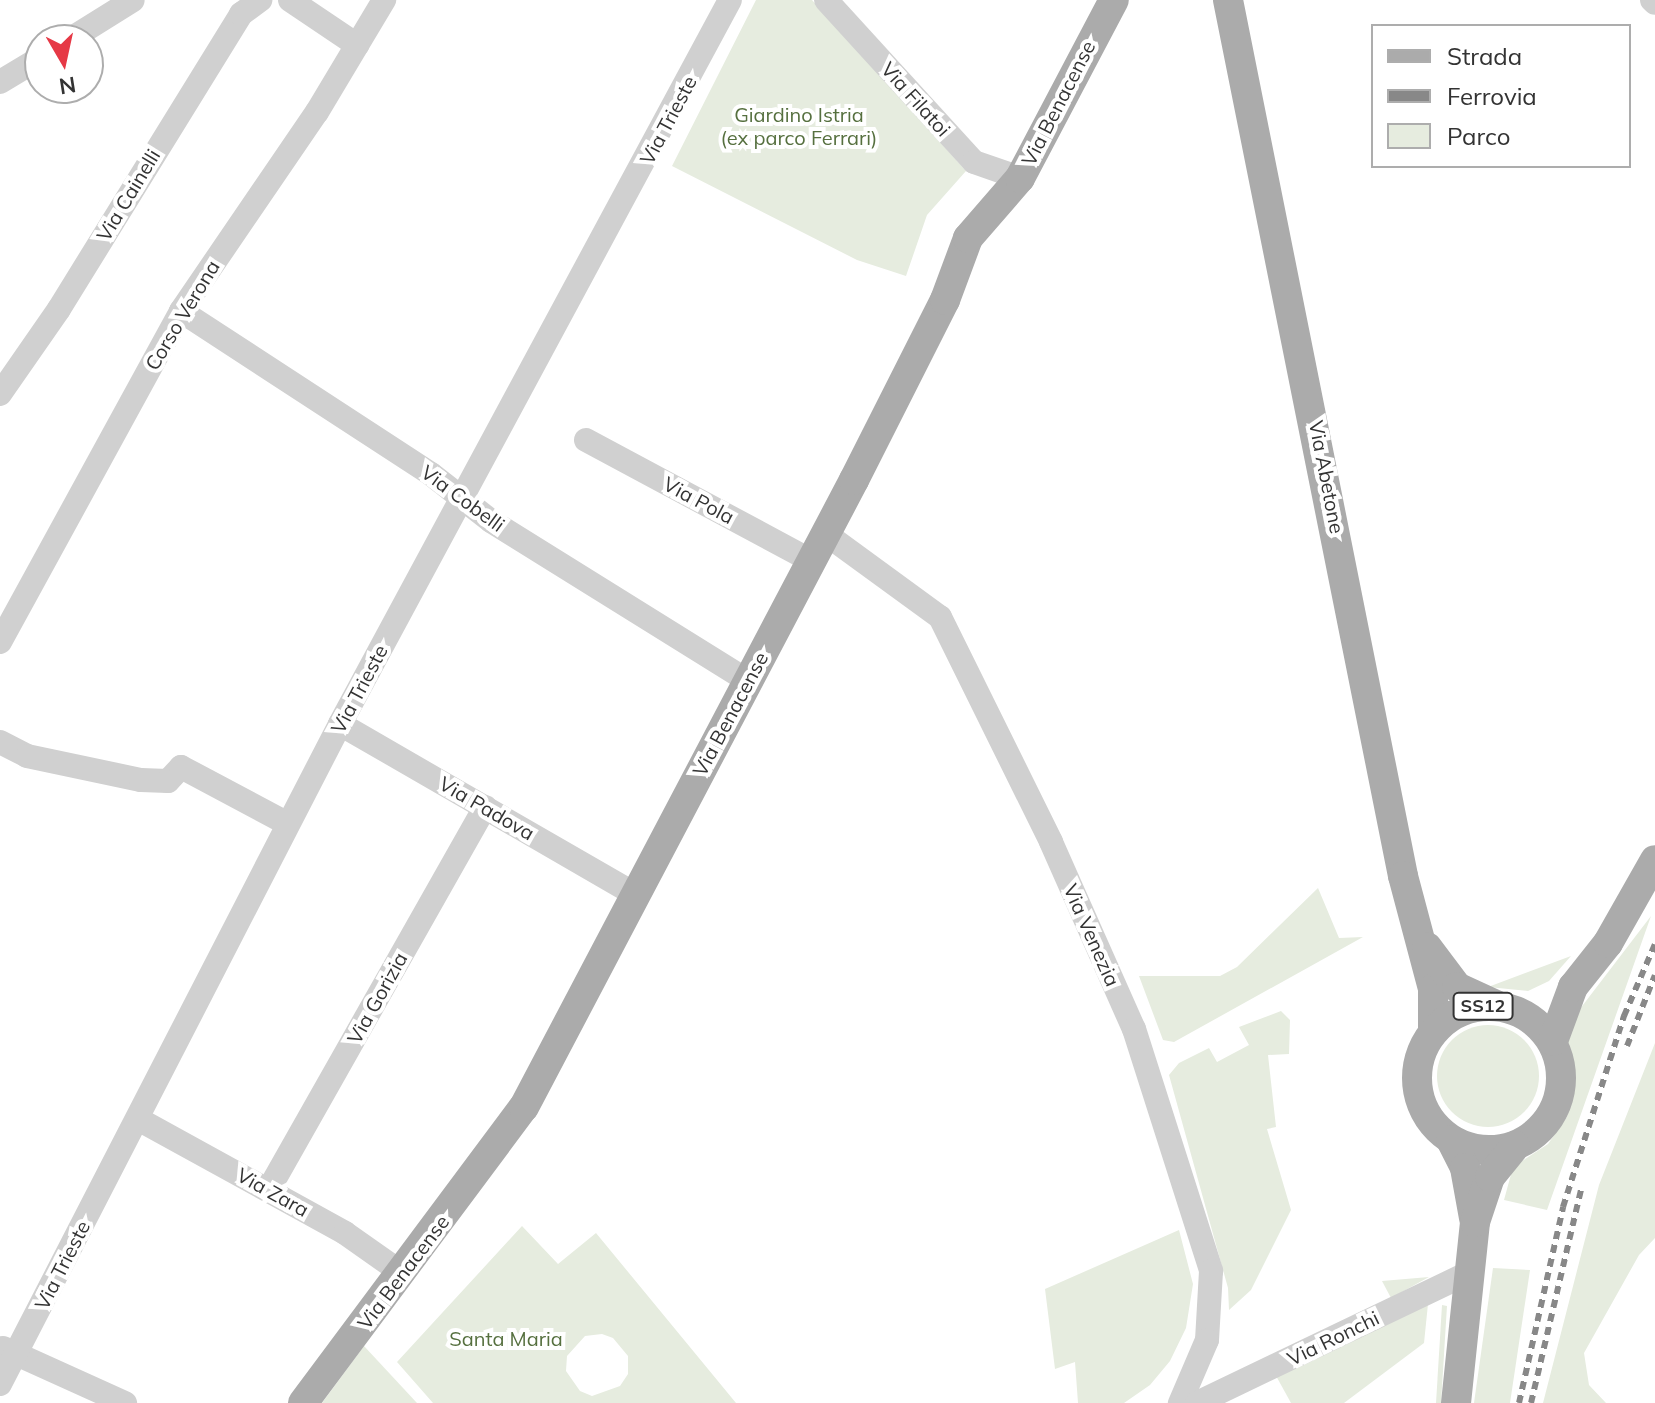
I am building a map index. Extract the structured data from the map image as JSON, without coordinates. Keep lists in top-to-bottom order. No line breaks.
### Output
{"streets":{"main road":["Via Benacense","Via Abetone","SS12"],"street":["Via Filatoi","Via Trieste","Via Cainelli","Corso Verona","Via Cobelli","Via Pola","Via Padova","Via Venezia","Via Gorizia","Via Zara","Via Ronchi"]},"crossings":[["Via Filatoi","Via Benacense"],["Via Benacense","Via Cobelli"],["Via Benacense","Via Pola"],["Via Benacense","Via Padova"],["Via Benacense","Via Venezia"],["Via Benacense","Via Zara"],["Via Trieste","Via Cobelli"],["Via Trieste","Via Padova"],["Via Trieste","Via Zara"],["Corso Verona","Via Cobelli"],["Via Abetone","SS12"],["Via Padova","Via Gorizia"],["Via Gorizia","Via Zara"],["SS12","Via Ronchi"]],"parks":["Giardino Istria (ex parco Ferrari)","Santa Maria"],"legend":["Strada","Ferrovia","Parco"],"north":"bottom"}
